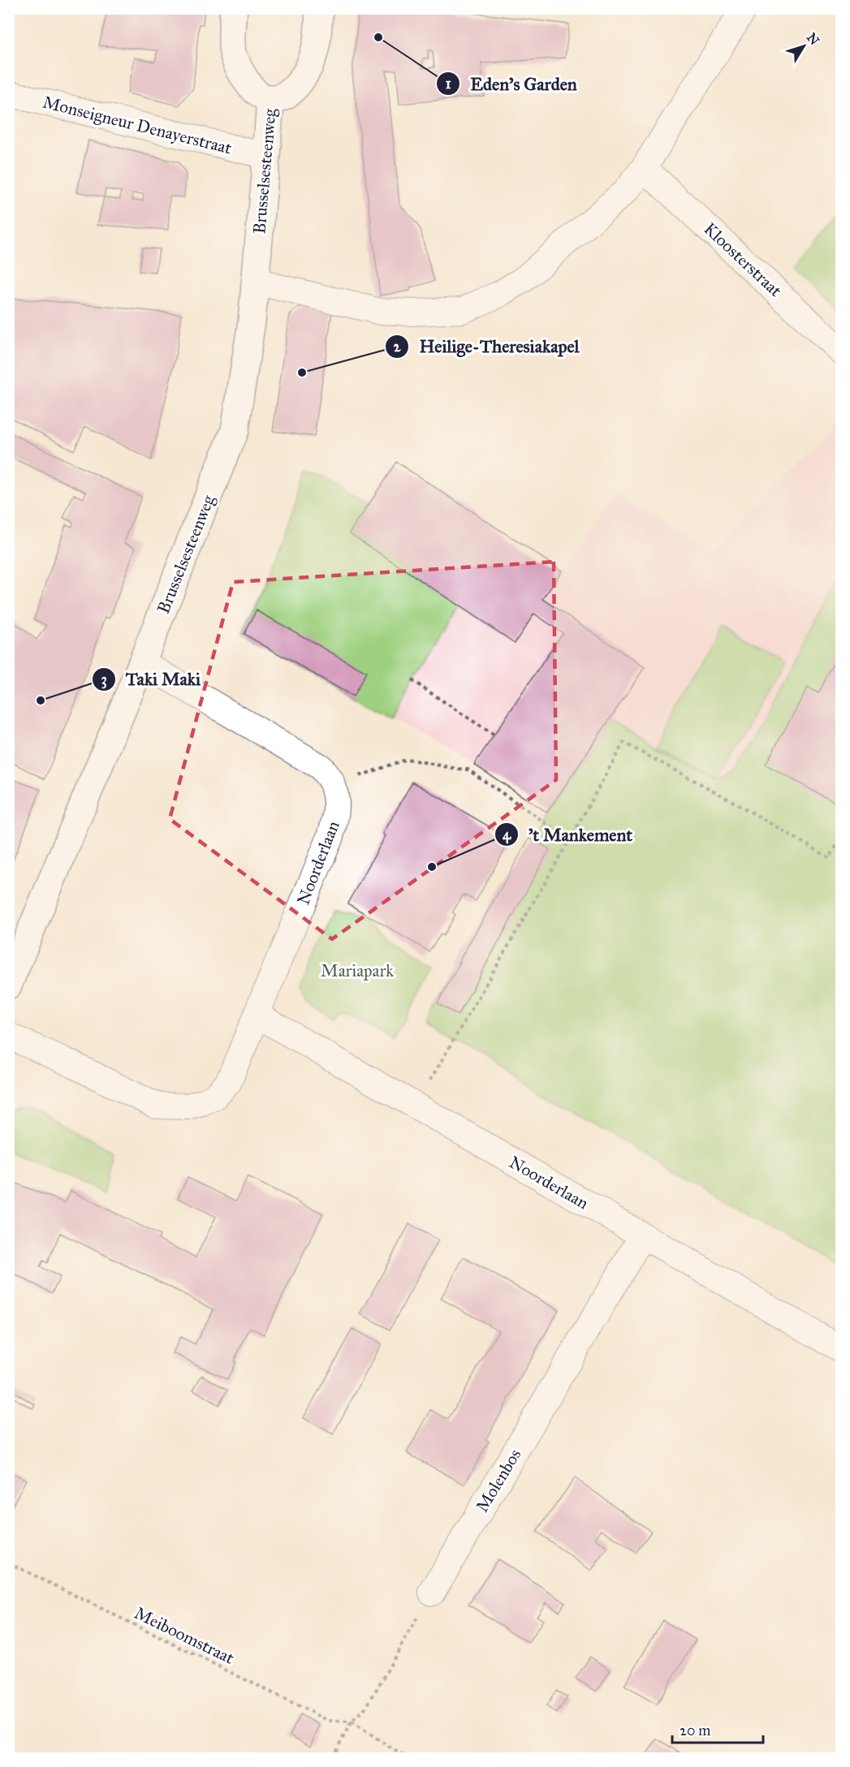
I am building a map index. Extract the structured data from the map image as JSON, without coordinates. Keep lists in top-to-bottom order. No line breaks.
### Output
{"streets":{"street":["Monseigneur Denayerstraat","Brusselsesteenweg","Kloosterstraat","Noorderlaan","Molenbos"],"path":["Meiboomstraat"]},"crossings":[["Monseigneur Denayerstraat","Brusselsesteenweg"],["Brusselsesteenweg","Noorderlaan"],["Noorderlaan","Molenbos"]],"parks":["Mariapark"],"places":["Eden's Garden","Heilige-Theresiakapel","Taki Maki","'t Mankement"],"scale_bar":"20 m","north":"top right"}
